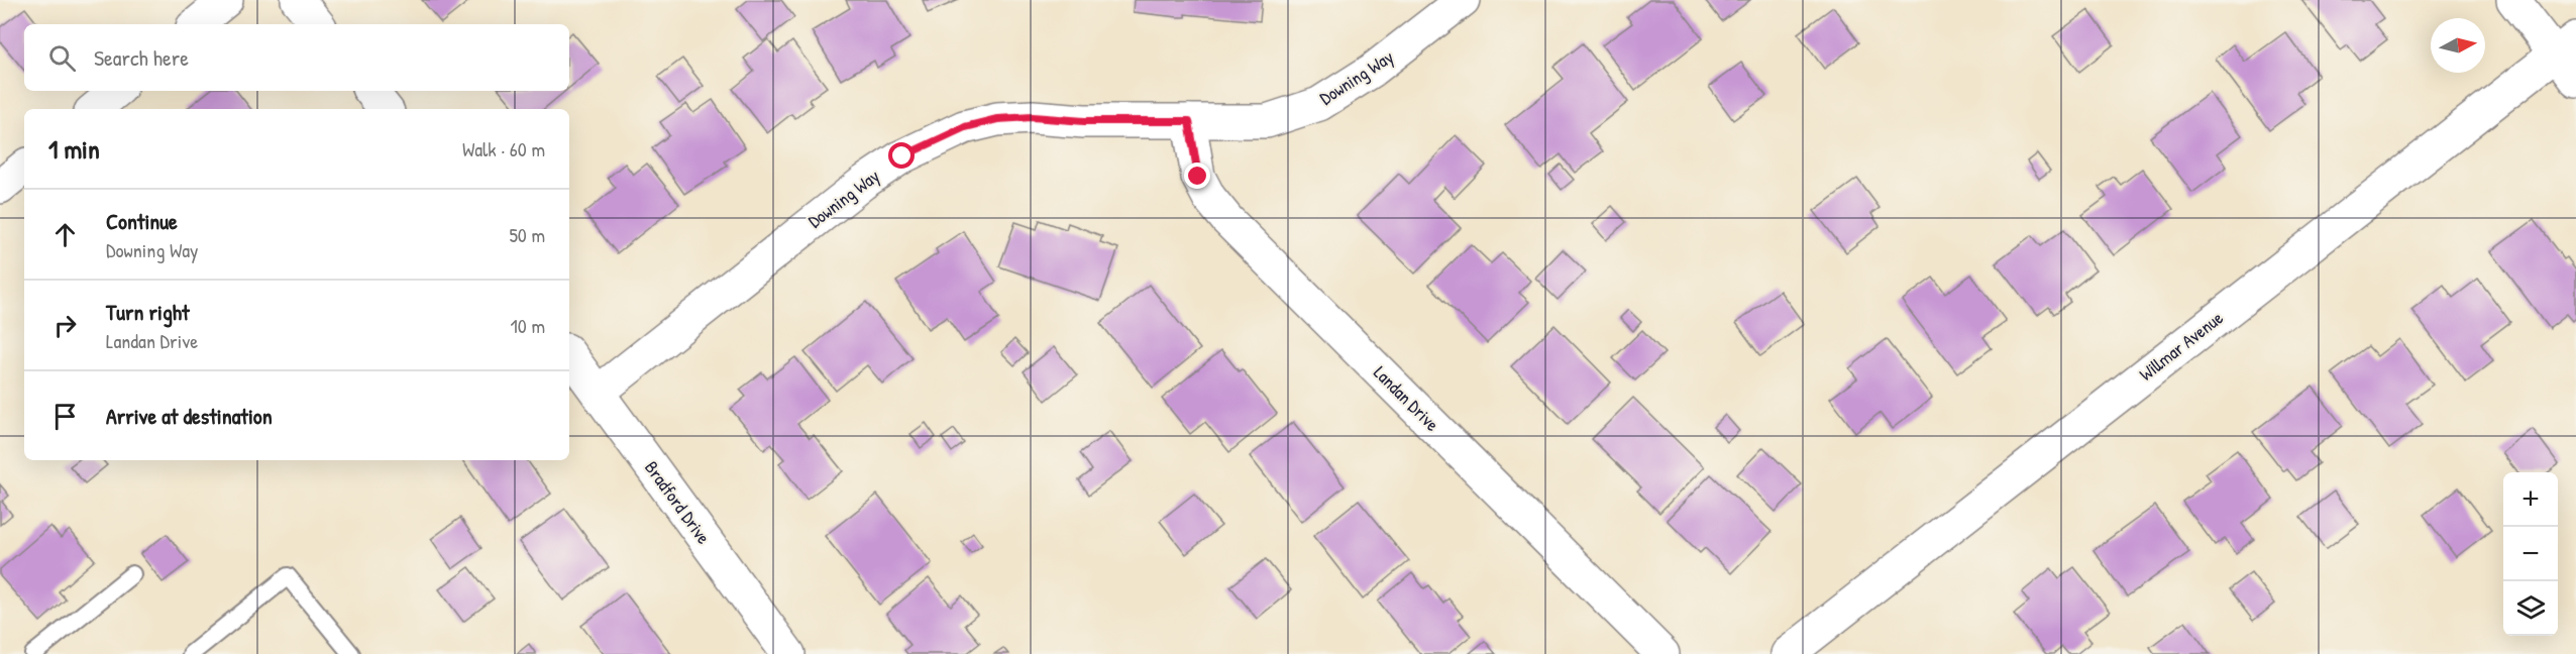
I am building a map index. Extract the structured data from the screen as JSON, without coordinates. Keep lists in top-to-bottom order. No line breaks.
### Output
{"streets":{"street":["Downing Way","Willmar Avenue","Landan Drive","Bradford Drive"]},"crossings":[["Downing Way","Landan Drive"],["Downing Way","Bradford Drive"]],"north":"right","page":{"search":"Search here","heading":["1 min","Walk · 60 m"],"list":[["Continue","Downing Way","50 m"],["Turn right","Landan Drive","10 m"],"Arrive at destination"],"map_buttons":["+","−"]}}
